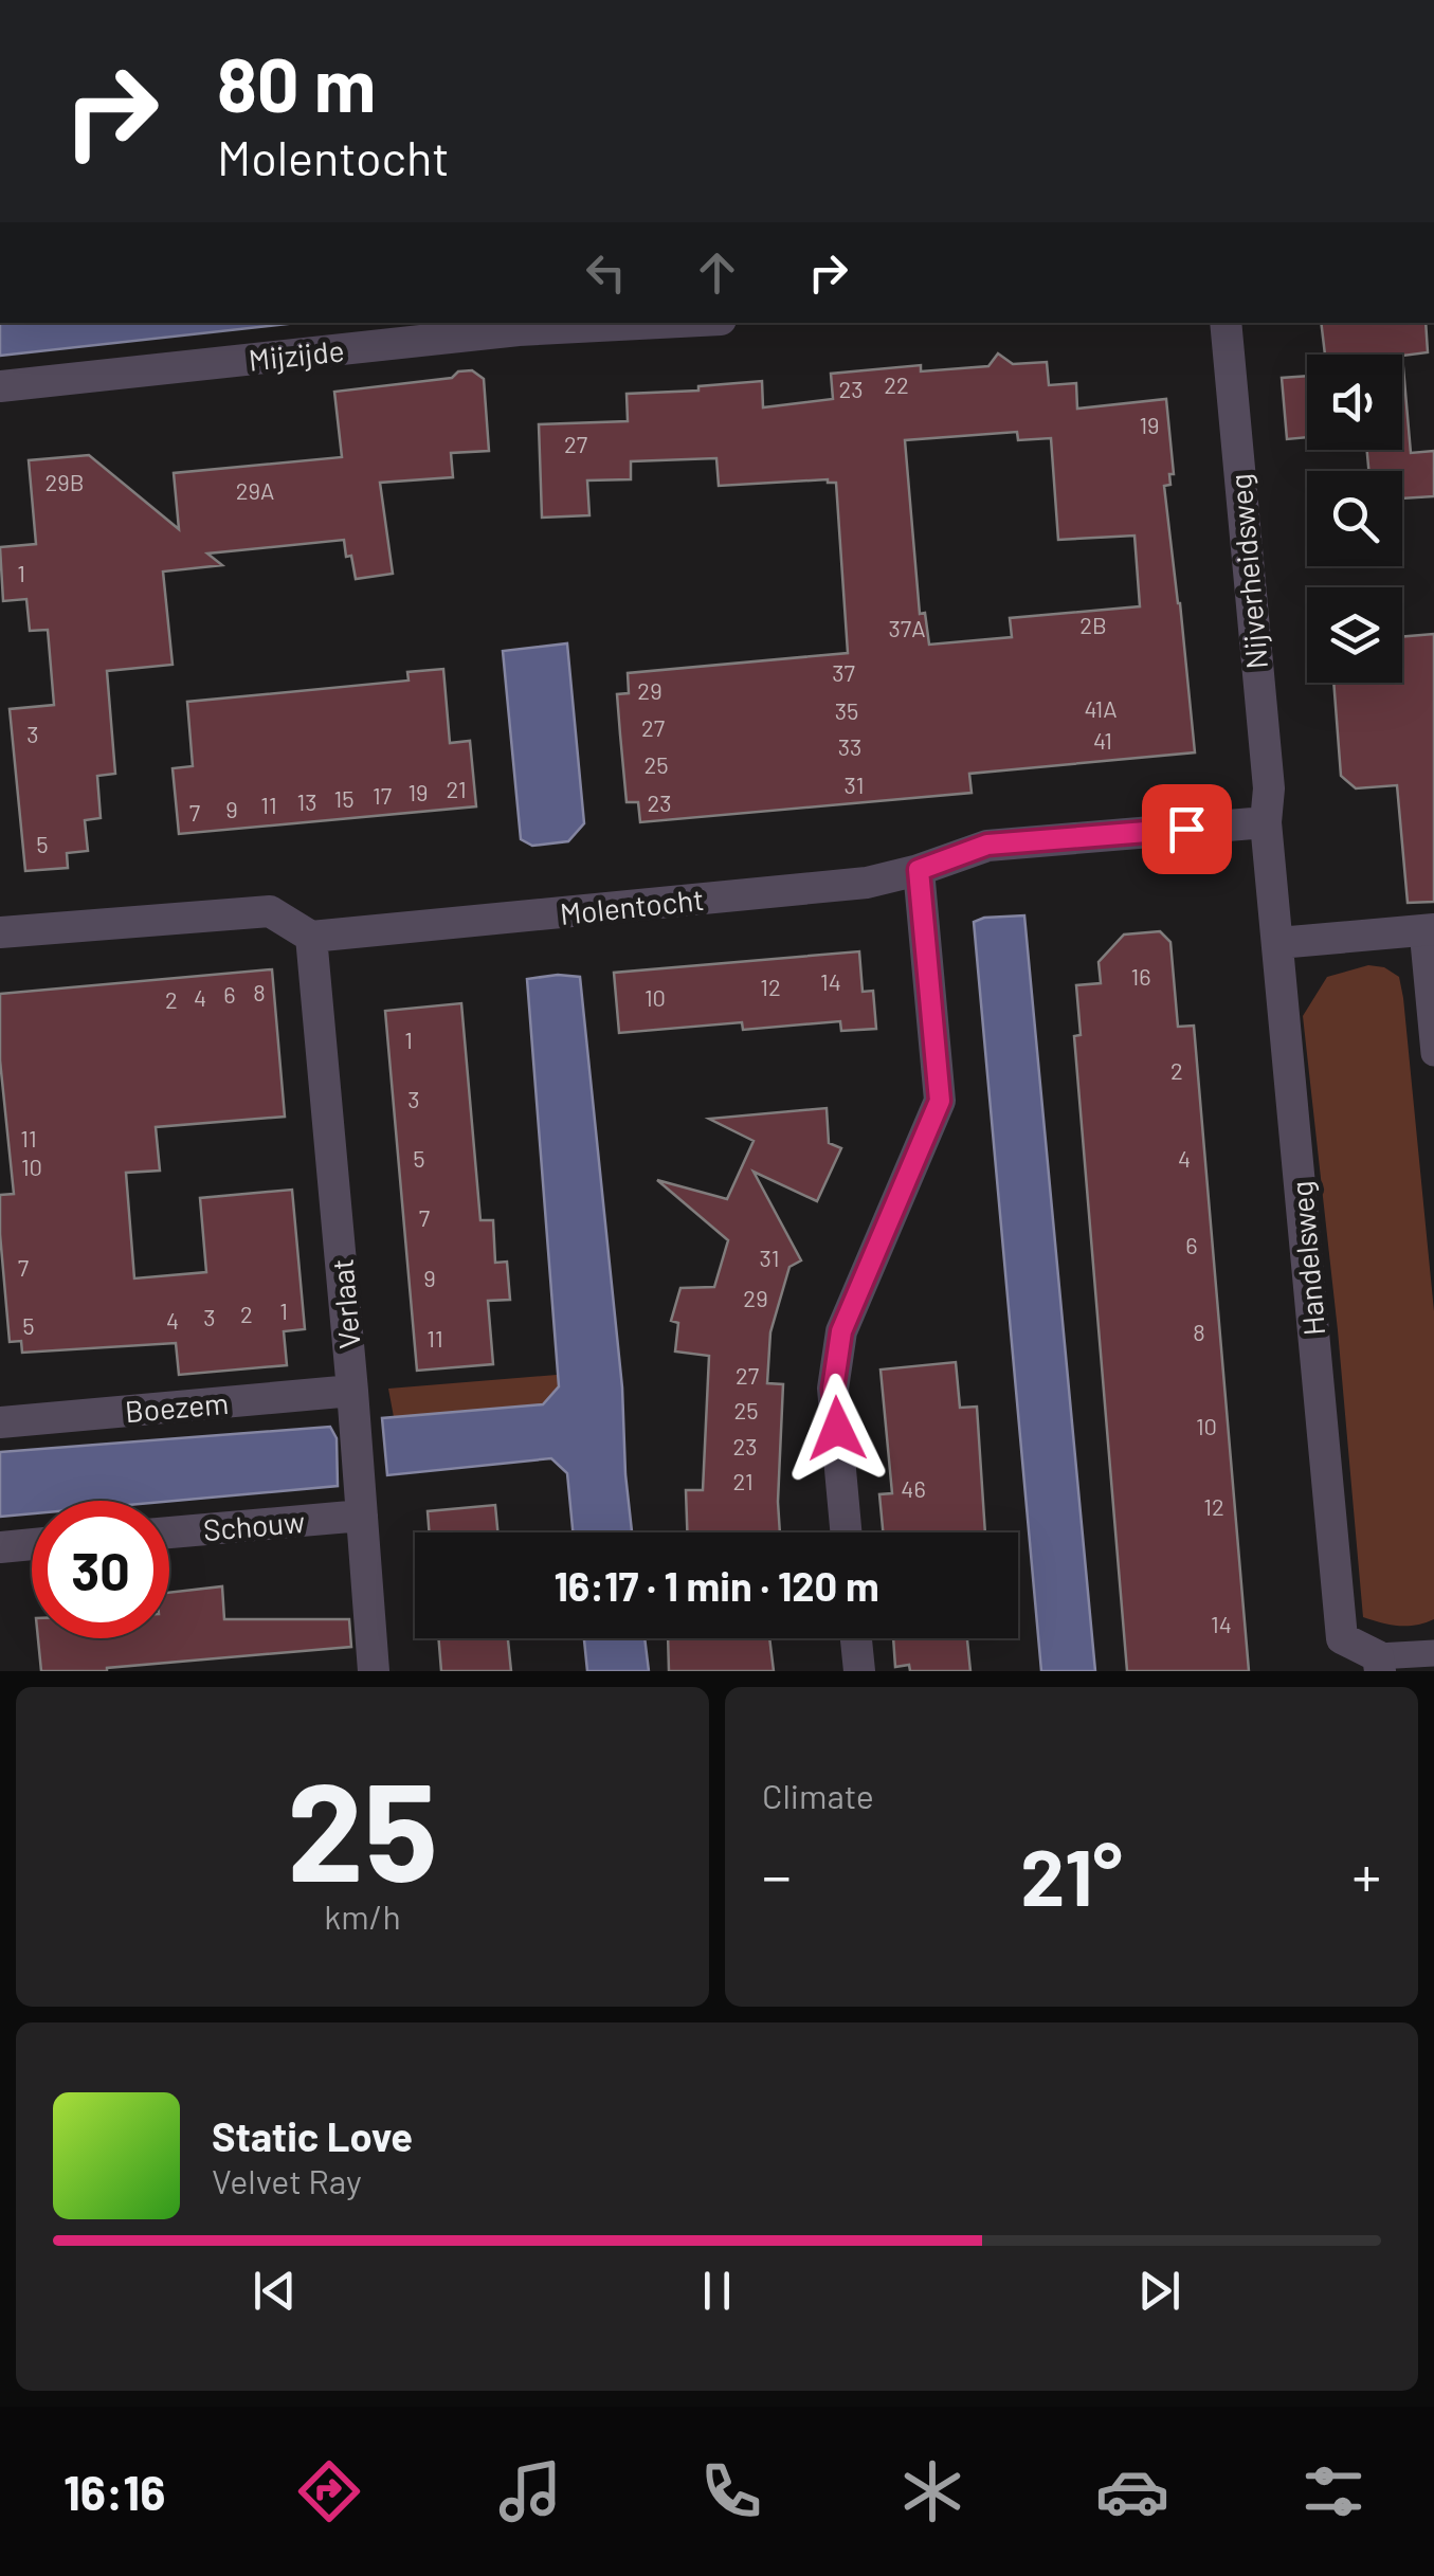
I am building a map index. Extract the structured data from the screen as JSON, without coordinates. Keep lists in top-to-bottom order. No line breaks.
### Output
{"streets":{"street":["Mijzijde","Nijverheidsweg","Molentocht","Handelsweg","Verlaat","Boezem","Schouw"]},"crossings":[["Nijverheidsweg","Molentocht"],["Nijverheidsweg","Handelsweg"],["Molentocht","Handelsweg"],["Molentocht","Verlaat"],["Verlaat","Boezem"],["Verlaat","Schouw"]],"house_numbers":["22","23","19","27","29B","29A","1","2B","37A","37","29","41A","35","27","3","41","33","25","31","21","19","17","15","13","23","11","9","7","5","16","14","12","8","6","4","10","2","1","2","3","11","5","4","10","7","6","31","7","9","29","1","2","3","4","5","8","11","27","25","10","23","21","46","12","14"],"page":{"turn":["80 m","Molentocht"],"limit":"30","trip":"16:17 · 1 min · 120 m","tile":[["25","km/h"],"Climate"],"heat":["−","21°","+"],"song":["Static Love","Velvet Ray"],"tabs":"16:16"}}
